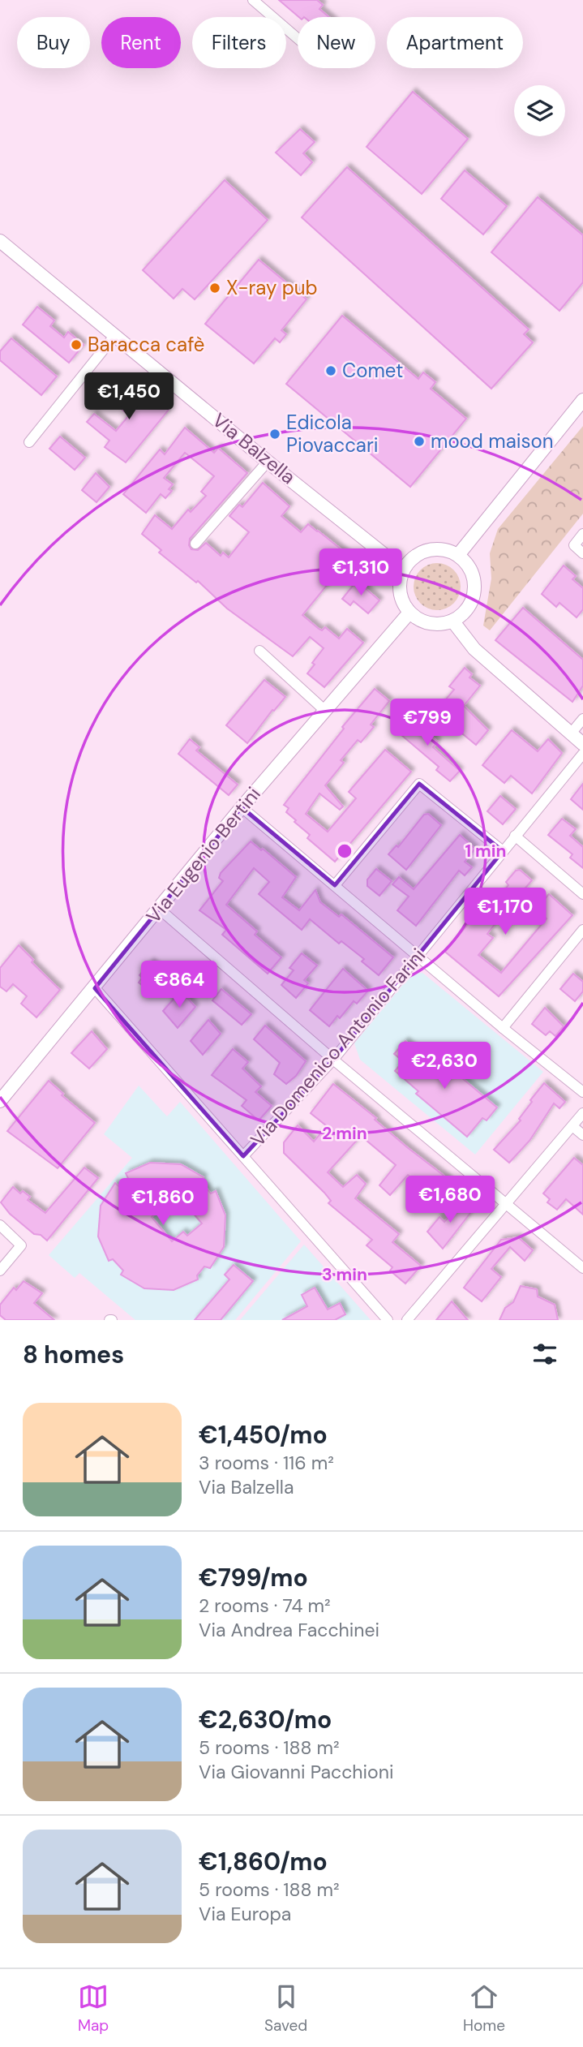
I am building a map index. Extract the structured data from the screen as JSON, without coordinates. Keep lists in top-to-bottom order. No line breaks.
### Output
{"streets":{"street":["Via Balzella","Via Eugenio Bertini","Via Domenico Antonio Farini"]},"crossings":[["Via Balzella","Via Eugenio Bertini"]],"places":["X-ray pub","Baracca cafè","Comet","Edicola Piovaccari","mood maison"],"page":{"chip":["Buy","Rent","Filters","New","Apartment"],"price":["€1,450","€1,310","€799","€1,170","€864","€2,630","€1,680","€1,860"],"heading":"8 homes","list":[{"name":"€1,450/mo","note":"3 rooms · 116 m² · Via Balzella"},{"name":"€799/mo","note":"2 rooms · 74 m² · Via Andrea Facchinei"},{"name":"€2,630/mo","note":"5 rooms · 188 m² · Via Giovanni Pacchioni"},{"name":"€1,860/mo","note":"5 rooms · 188 m² · Via Europa"}],"tabs":["Map","Saved","Home"]},"rings":["1 min","2 min","3 min"]}
